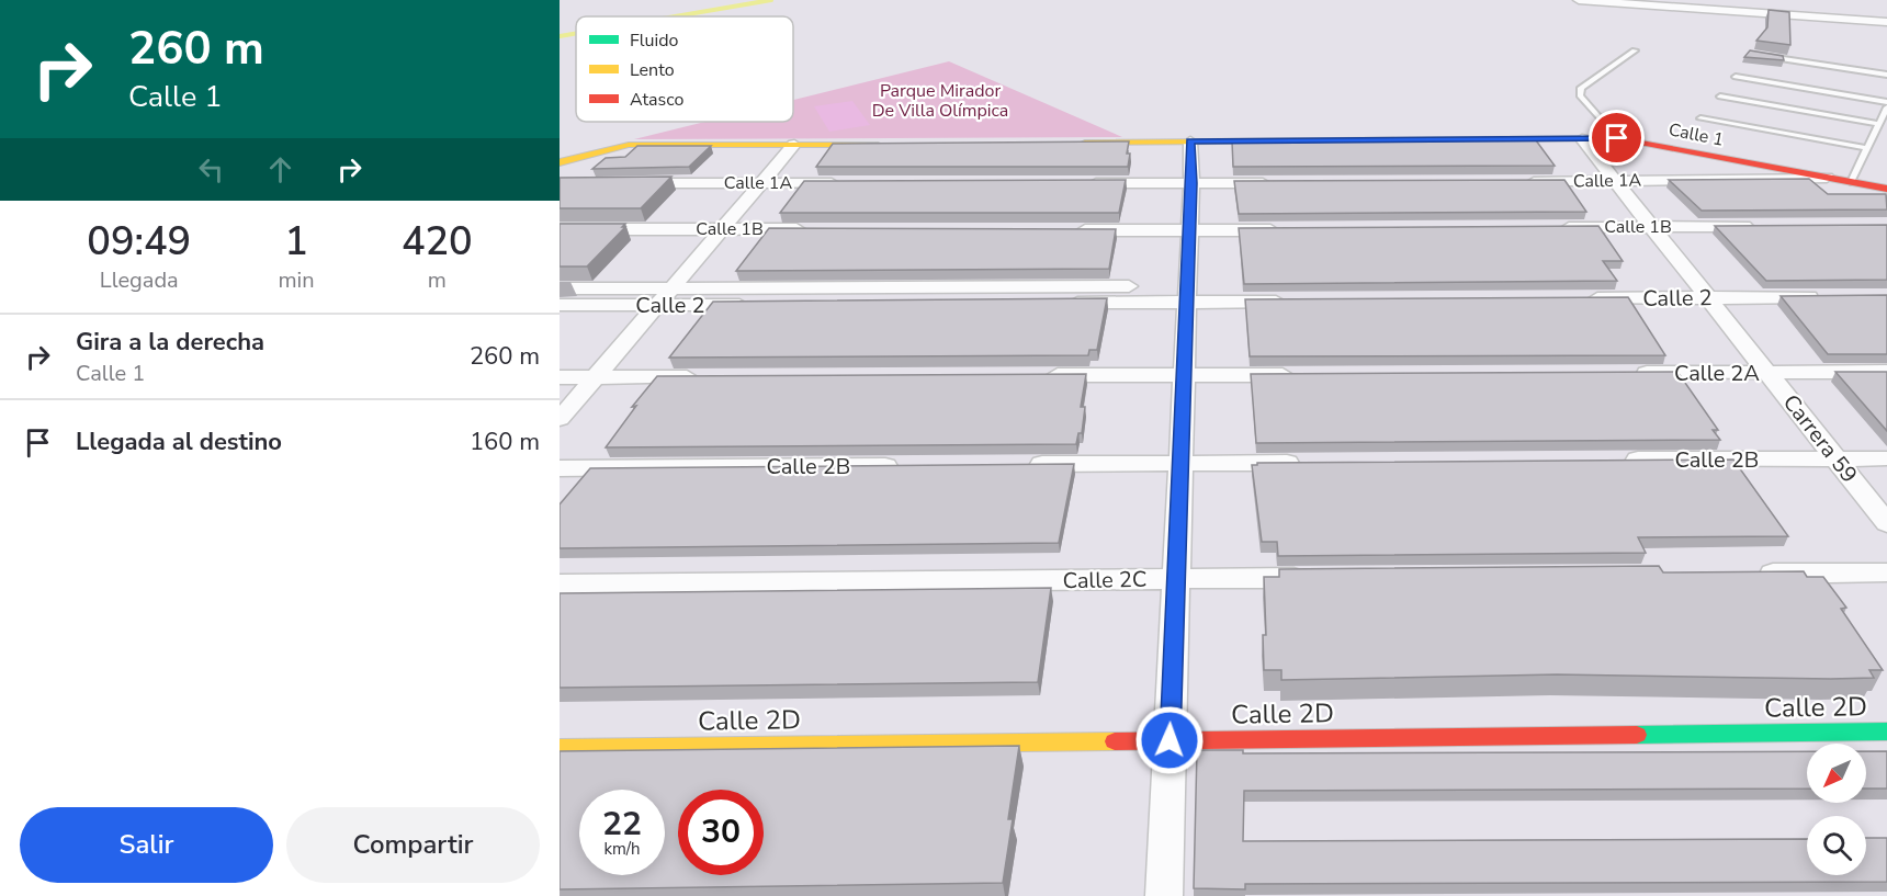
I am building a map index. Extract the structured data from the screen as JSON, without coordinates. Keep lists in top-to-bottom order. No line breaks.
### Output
{"streets":{"street":["Calle 1","Calle 1A","Calle 1B","Calle 2","Calle 2A","Carrera 59","Calle 2B","Calle 2C","Calle 2D"]},"crossings":[["Calle 1","Calle 1A"],["Calle 1","Carrera 59"],["Calle 1A","Carrera 59"],["Calle 1B","Carrera 59"],["Calle 2","Carrera 59"],["Calle 2A","Carrera 59"],["Carrera 59","Calle 2B"]],"parks":["Parque Mirador De Villa Olímpica"],"legend":["Fluido","Lento","Atasco"],"north":"bottom left","page":{"turn":["260 m","Calle 1"],"eta":["09:49","Llegada","1","min","420","m"],"list":[{"name":"Gira a la derecha","note":"Calle 1","value":"260 m"},{"name":"Llegada al destino","value":"160 m"}],"speed":"22 km/h","limit":"30","buttons":["Salir","Compartir"]}}
